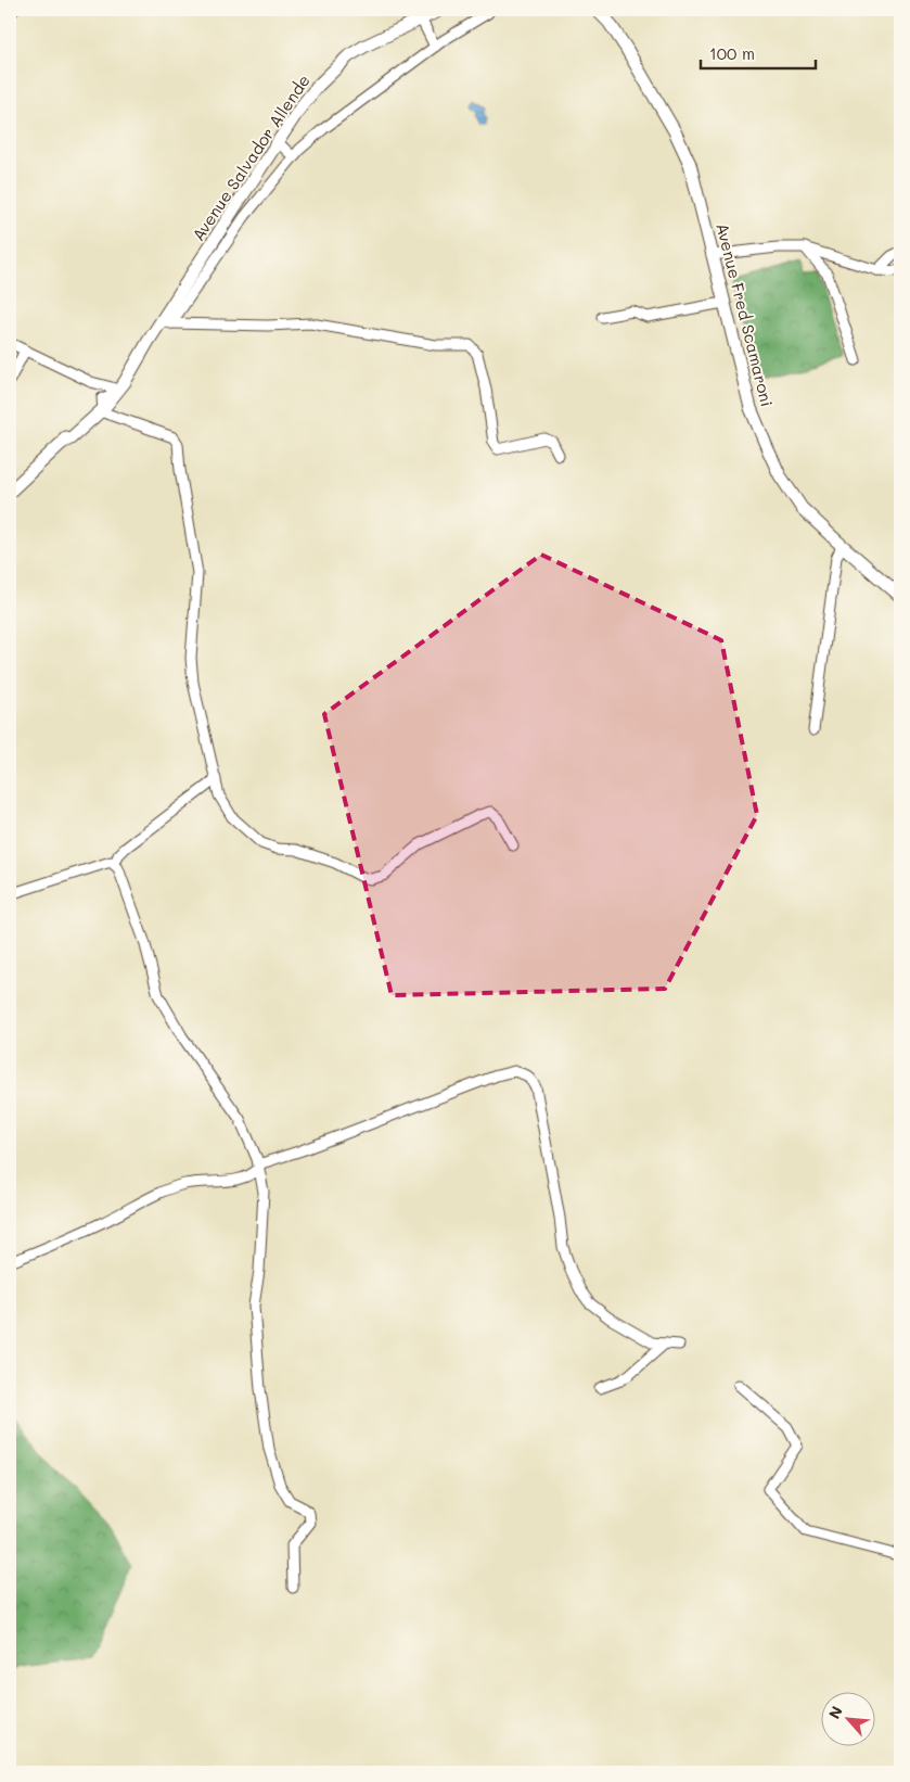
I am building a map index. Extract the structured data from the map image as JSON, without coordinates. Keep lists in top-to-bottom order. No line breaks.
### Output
{"streets":{"main road":["Avenue Salvador Allende","Avenue Fred Scamaroni"]},"scale_bar":"100 m","north":"top left"}
